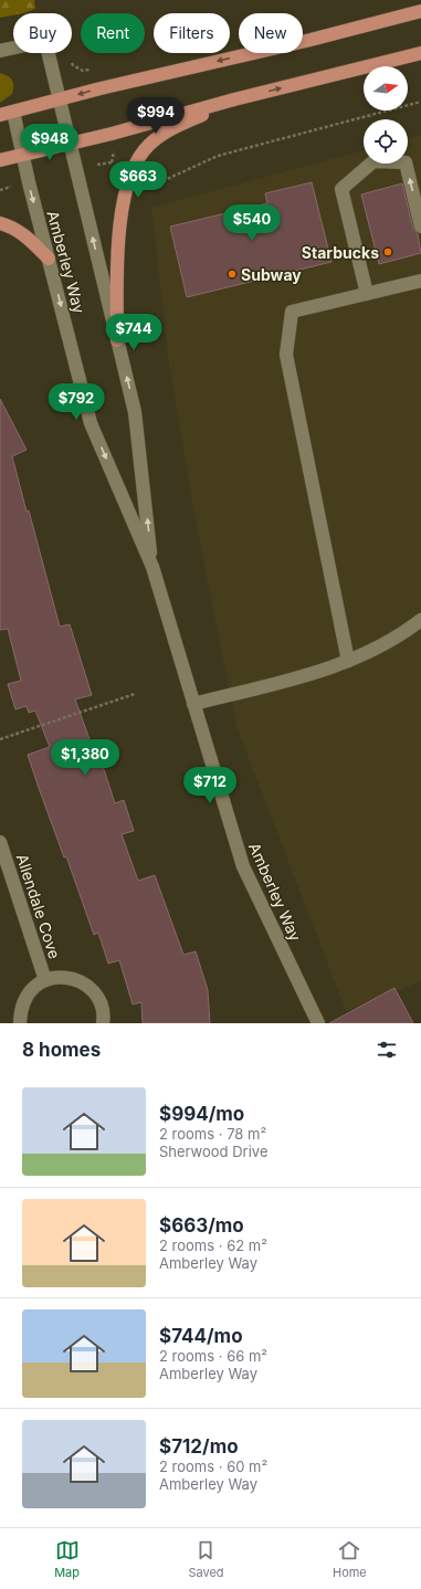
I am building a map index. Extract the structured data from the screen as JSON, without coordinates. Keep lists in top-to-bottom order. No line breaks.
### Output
{"streets":{"street":["Amberley Way","Allendale Cove"]},"places":["Starbucks","Subway"],"north":"right","page":{"chip":["Buy","Rent","Filters","New"],"price":["$994","$948","$663","$540","$744","$792","$1,380","$712"],"heading":"8 homes","list":[{"name":"$994/mo","note":"2 rooms · 78 m² · Sherwood Drive"},{"name":"$663/mo","note":"2 rooms · 62 m² · Amberley Way"},{"name":"$744/mo","note":"2 rooms · 66 m² · Amberley Way"},{"name":"$712/mo","note":"2 rooms · 60 m² · Amberley Way"}],"tabs":["Map","Saved","Home"]}}
